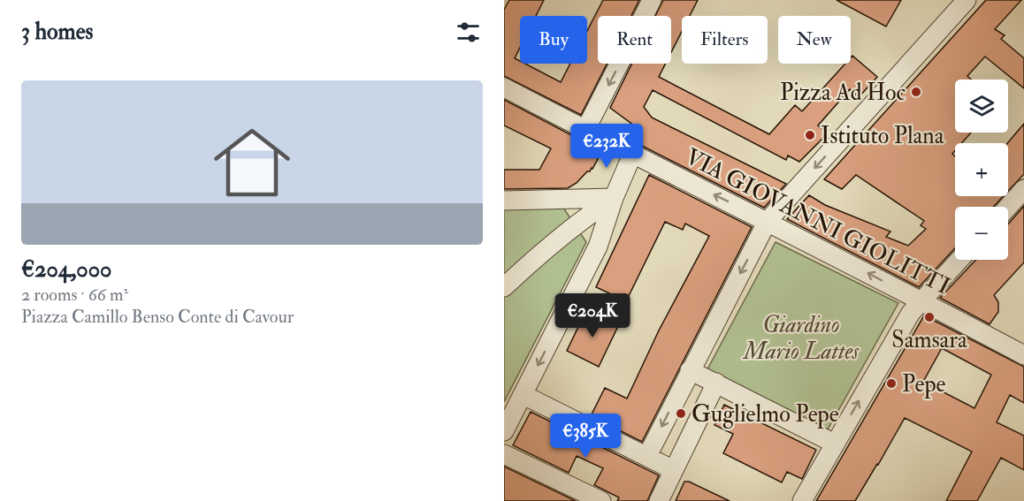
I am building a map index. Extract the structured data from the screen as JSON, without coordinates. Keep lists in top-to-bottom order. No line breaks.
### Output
{"streets":{"street":["VIA GIOVANNI GIOLITTI"]},"one_way":["VIA GIOVANNI GIOLITTI"],"parks":["Giardino Mario Lattes"],"places":["Pizza Ad Hoc","Istituto Plana","Samsara","Pepe","Guglielmo Pepe"],"page":{"heading":"3 homes","chip":["Buy","Rent","Filters","New"],"list":[{"name":"€204,000","note":"2 rooms · 66 m² · Piazza Camillo Benso Conte di Cavour"}],"map_buttons":["+","−"],"price":["€232K","€204K","€385K"]}}
